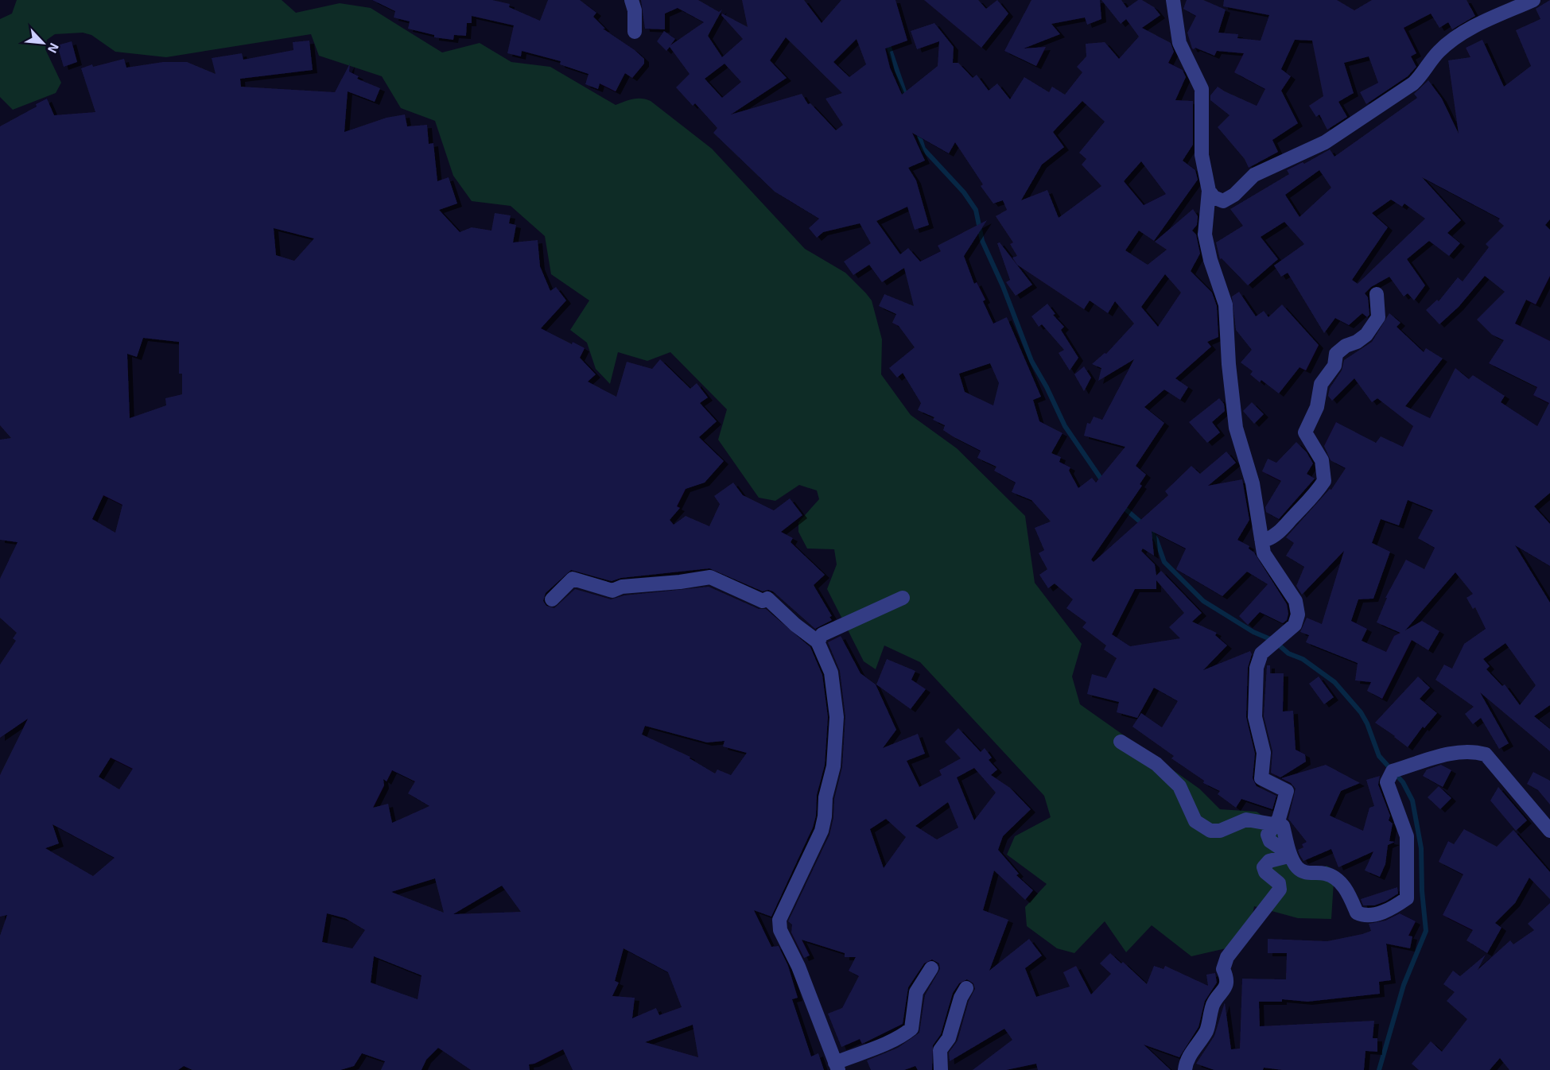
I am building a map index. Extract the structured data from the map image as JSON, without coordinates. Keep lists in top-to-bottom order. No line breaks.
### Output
{"north":"bottom right"}
